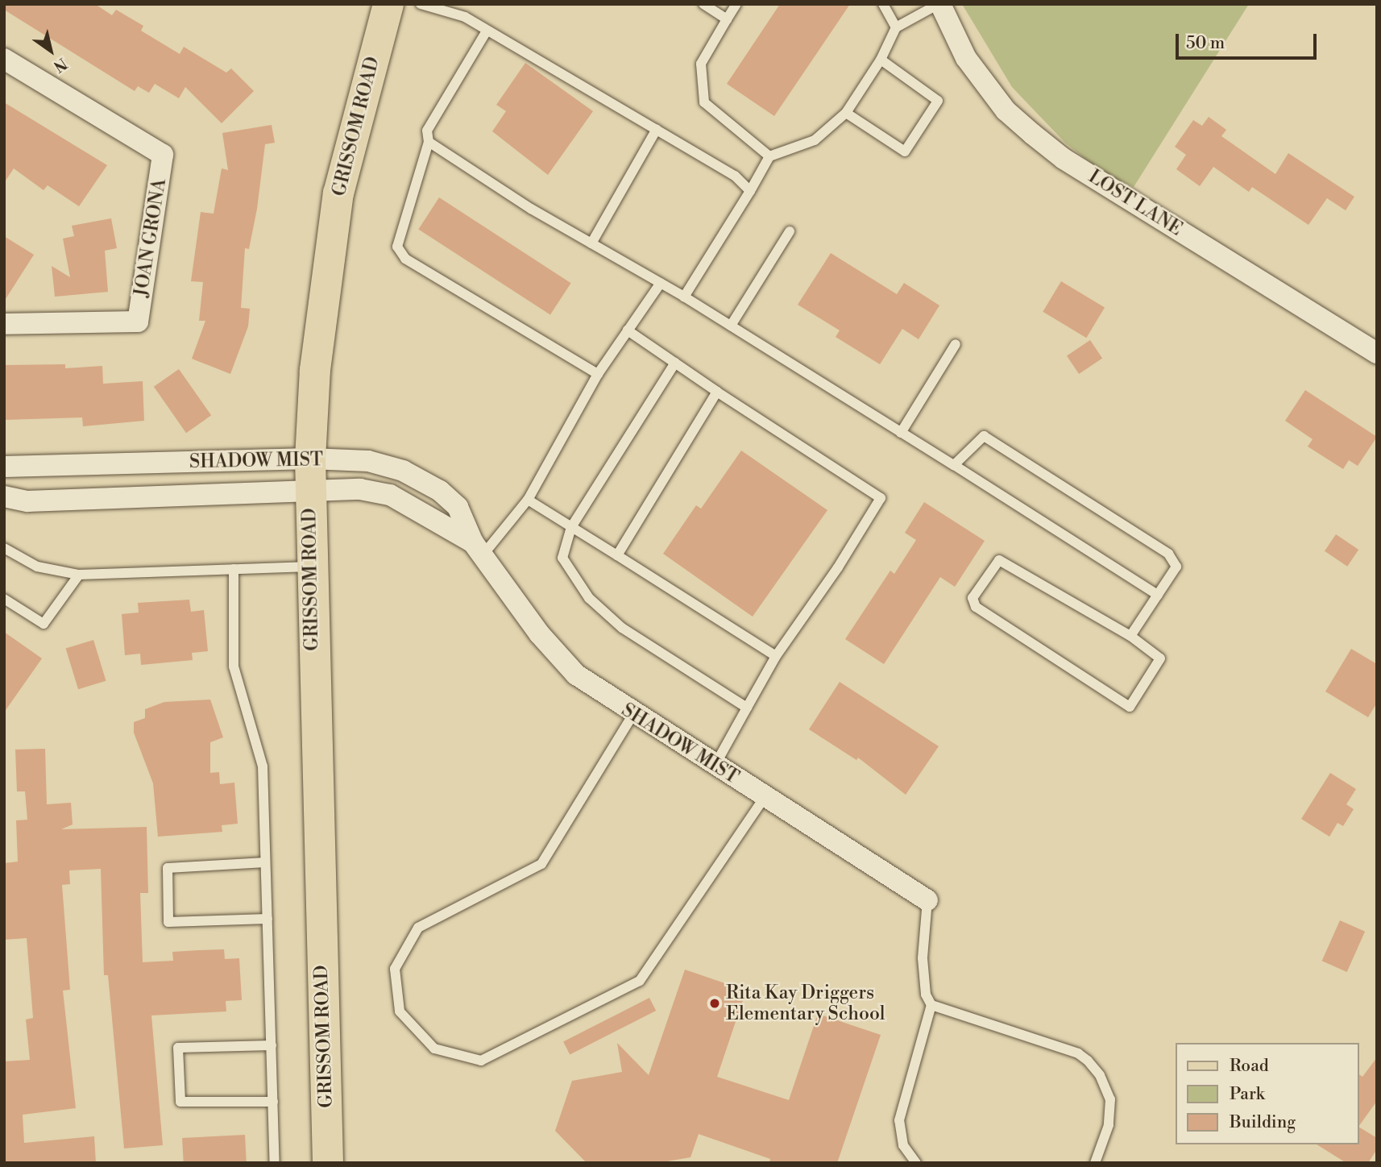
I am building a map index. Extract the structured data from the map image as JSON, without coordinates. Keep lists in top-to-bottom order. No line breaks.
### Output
{"streets":{"main road":["GRISSOM ROAD"],"street":["LOST LANE","JOAN GRONA","SHADOW MIST"]},"crossings":[["GRISSOM ROAD","SHADOW MIST"]],"places":["Rita Kay Driggers Elementary School"],"legend":["Road","Park","Building"],"scale_bar":"50 m","north":"bottom right"}
